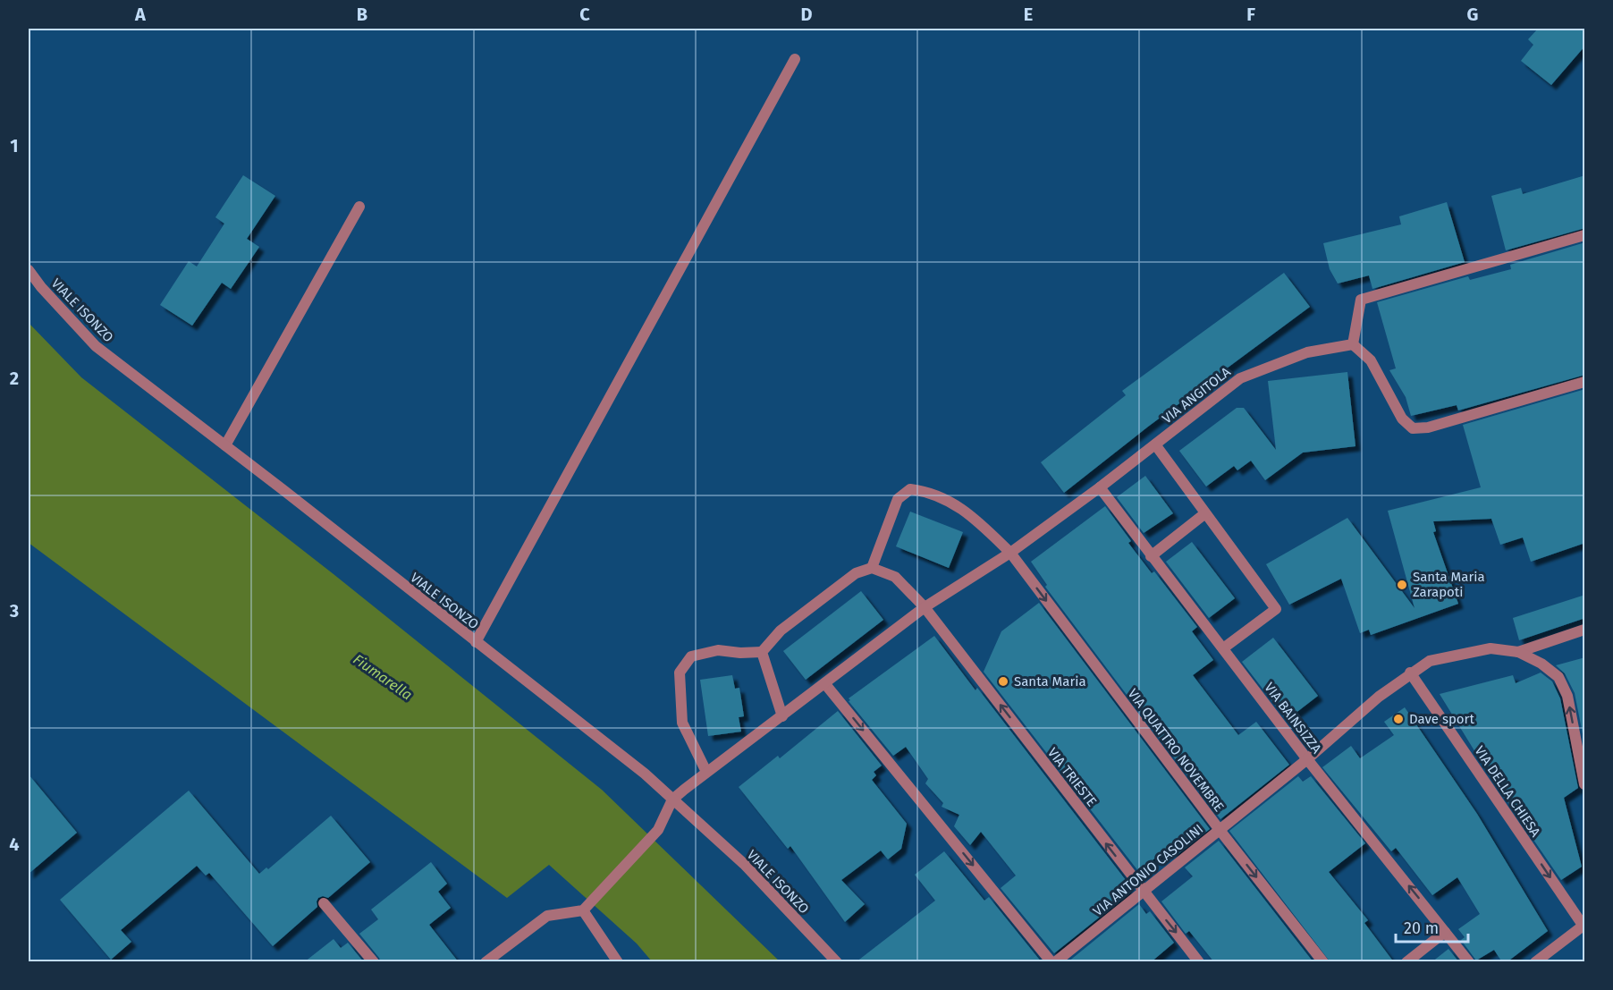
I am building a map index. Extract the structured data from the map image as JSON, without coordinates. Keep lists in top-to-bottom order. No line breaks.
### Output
{"streets":{"street":["VIALE ISONZO","VIA ANGITOLA","VIA BAINSIZZA","VIA QUATTRO NOVEMBRE","VIA TRIESTE","VIA DELLA CHIESA","VIA ANTONIO CASOLINI"]},"crossings":[["VIALE ISONZO","VIA ANGITOLA"],["VIA ANGITOLA","VIA BAINSIZZA"],["VIA ANGITOLA","VIA QUATTRO NOVEMBRE"],["VIA ANGITOLA","VIA TRIESTE"],["VIA BAINSIZZA","VIA ANTONIO CASOLINI"],["VIA QUATTRO NOVEMBRE","VIA TRIESTE"],["VIA QUATTRO NOVEMBRE","VIA ANTONIO CASOLINI"],["VIA TRIESTE","VIA ANTONIO CASOLINI"],["VIA DELLA CHIESA","VIA ANTONIO CASOLINI"]],"one_way":["VIA BAINSIZZA","VIA QUATTRO NOVEMBRE","VIA DELLA CHIESA"],"water":["Fiumarella"],"places":["Santa Maria Zarapoti","Santa Maria","Dave sport"],"scale_bar":"20 m","grid":{"columns":["A","B","C","D","E","F","G"],"rows":["1","2","3","4"]}}
